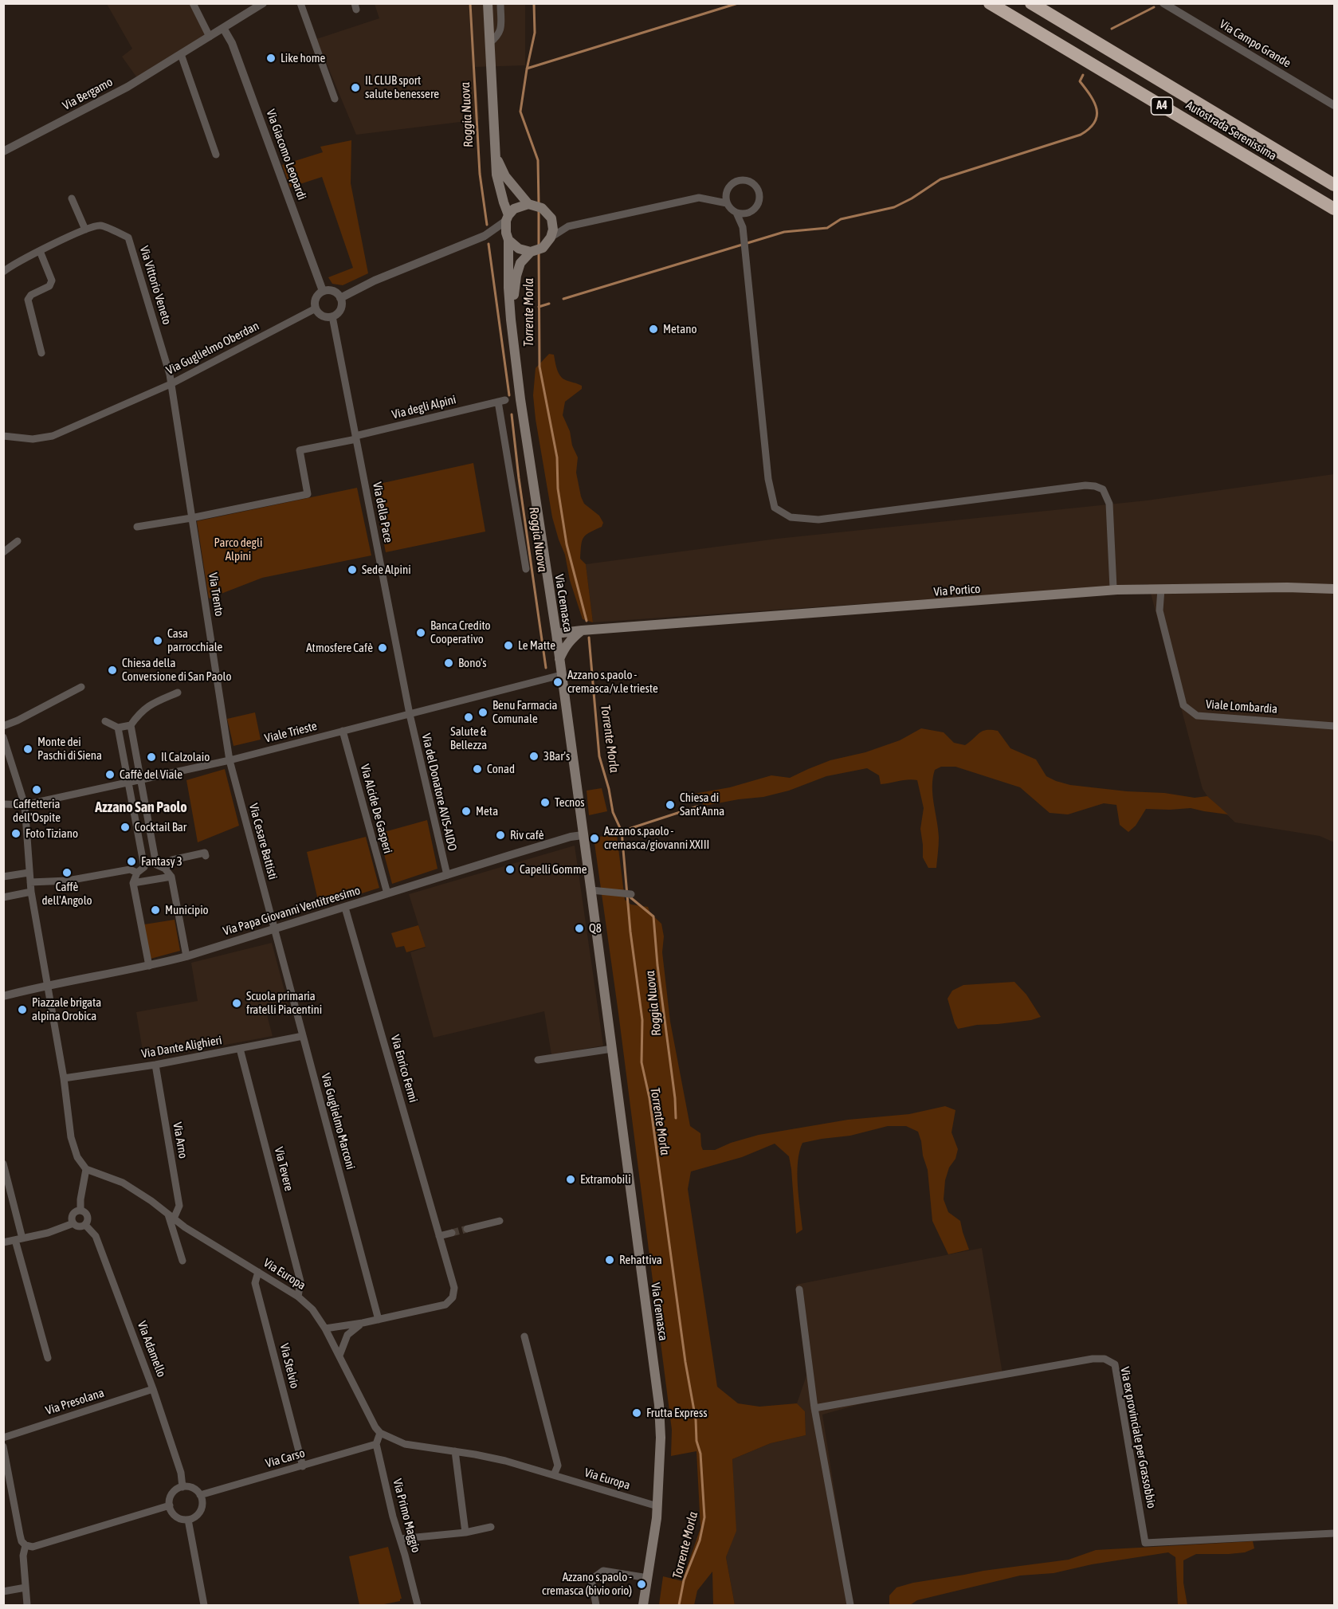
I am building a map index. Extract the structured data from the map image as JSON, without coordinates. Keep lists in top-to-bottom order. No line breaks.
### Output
{"streets":{"highway":["A4","Autostrada Serenissima"],"main road":["Via Portico","Via Cremasca"],"street":["Via Campo Grande","Via Bergamo","Via Giacomo Leopardi","Via Vittorio Veneto","Via Guglielmo Oberdan","Via degli Alpini","Via della Pace","Via Trento","Viale Lombardia","Viale Trieste","Via del Donatore AVIS-AIDO","Via Alcide De Gasperi","Via Cesare Battisti","Via Papa Giovanni Ventitreesimo","Via Dante Alighieri","Via Enrico Fermi","Via Guglielmo Marconi","Via Arno","Via Tevere","Via Europa","Via Adamello","Via Stelvio","Via Presolana","Via ex provinciale per Grassobbio","Via Carso","Via Primo Maggio"]},"crossings":[["Via Bergamo","Via Giacomo Leopardi"],["Via Giacomo Leopardi","Via Guglielmo Oberdan"],["Via Giacomo Leopardi","Via della Pace"],["Via Vittorio Veneto","Via Guglielmo Oberdan"],["Via Vittorio Veneto","Via Trento"],["Via Guglielmo Oberdan","Via della Pace"],["Via Guglielmo Oberdan","Via Trento"],["Via degli Alpini","Via della Pace"],["Via della Pace","Viale Trieste"],["Via della Pace","Via del Donatore AVIS-AIDO"],["Via Portico","Via Cremasca"],["Via Portico","Viale Lombardia"],["Via Trento","Viale Trieste"],["Via Trento","Via Cesare Battisti"],["Via Cremasca","Viale Trieste"],["Via Cremasca","Via Papa Giovanni Ventitreesimo"],["Via Cremasca","Via Europa"],["Viale Trieste","Via del Donatore AVIS-AIDO"],["Viale Trieste","Via Alcide De Gasperi"],["Viale Trieste","Via Cesare Battisti"],["Via del Donatore AVIS-AIDO","Via Papa Giovanni Ventitreesimo"],["Via Alcide De Gasperi","Via Papa Giovanni Ventitreesimo"],["Via Cesare Battisti","Via Papa Giovanni Ventitreesimo"],["Via Cesare Battisti","Via Guglielmo Marconi"],["Via Papa Giovanni Ventitreesimo","Via Enrico Fermi"],["Via Papa Giovanni Ventitreesimo","Via Guglielmo Marconi"],["Via Dante Alighieri","Via Guglielmo Marconi"],["Via Dante Alighieri","Via Arno"],["Via Dante Alighieri","Via Tevere"],["Via Enrico Fermi","Via Guglielmo Marconi"],["Via Enrico Fermi","Via Europa"],["Via Arno","Via Europa"],["Via Tevere","Via Europa"],["Via Europa","Via Stelvio"],["Via Adamello","Via Presolana"],["Via Adamello","Via Carso"],["Via Stelvio","Via Carso"],["Via Carso","Via Primo Maggio"]],"districts":["Azzano San Paolo"],"water":["Roggia Nuova","Torrente Morla"],"parks":["Parco degli Alpini"],"places":["Like home","IL CLUB sport salute benessere","Metano","Sede Alpini","Banca Credito Cooperativo","Casa parrocchiale","Le Matte","Atmosfere Cafè","Bono's","Chiesa della Conversione di San Paolo","Azzano s.paolo - cremasca/v.le trieste","Benu Farmacia Comunale","Salute & Bellezza","Monte dei Paschi di Siena","3Bar's","Il Calzolaio","Conad","Caffè del Viale","Caffetteria dell'Ospite","Tecnos","Chiesa di Sant'Anna","Meta","Cocktail Bar","Foto Tiziano","Riv cafè","Azzano s.paolo - cremasca/giovanni XXIII","Fantasy 3","Capelli Gomme","Caffè dell'Angolo","Municipio","Q8","Scuola primaria fratelli Piacentini","Piazzale brigata alpina Orobica","Extramobili","Rehattiva","Frutta Express","Azzano s.paolo - cremasca (bivio orio)"]}
